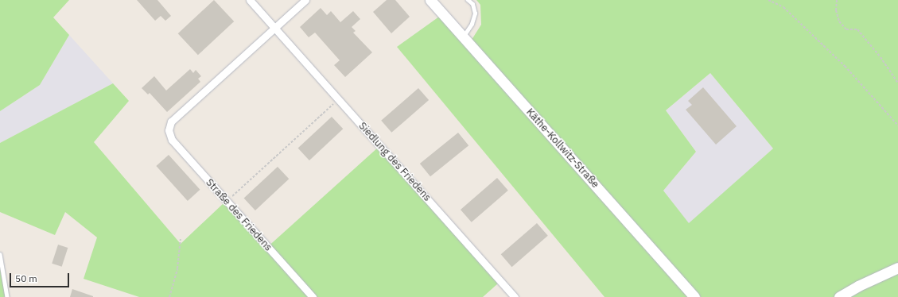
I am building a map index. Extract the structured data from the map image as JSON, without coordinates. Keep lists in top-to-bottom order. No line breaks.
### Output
{"streets":{"main road":["Käthe-Kollwitz-Straße"],"street":["Siedlung des Friedens","Straße des Friedens"]},"crossings":[["Siedlung des Friedens","Straße des Friedens"]],"scale_bar":"50 m"}
